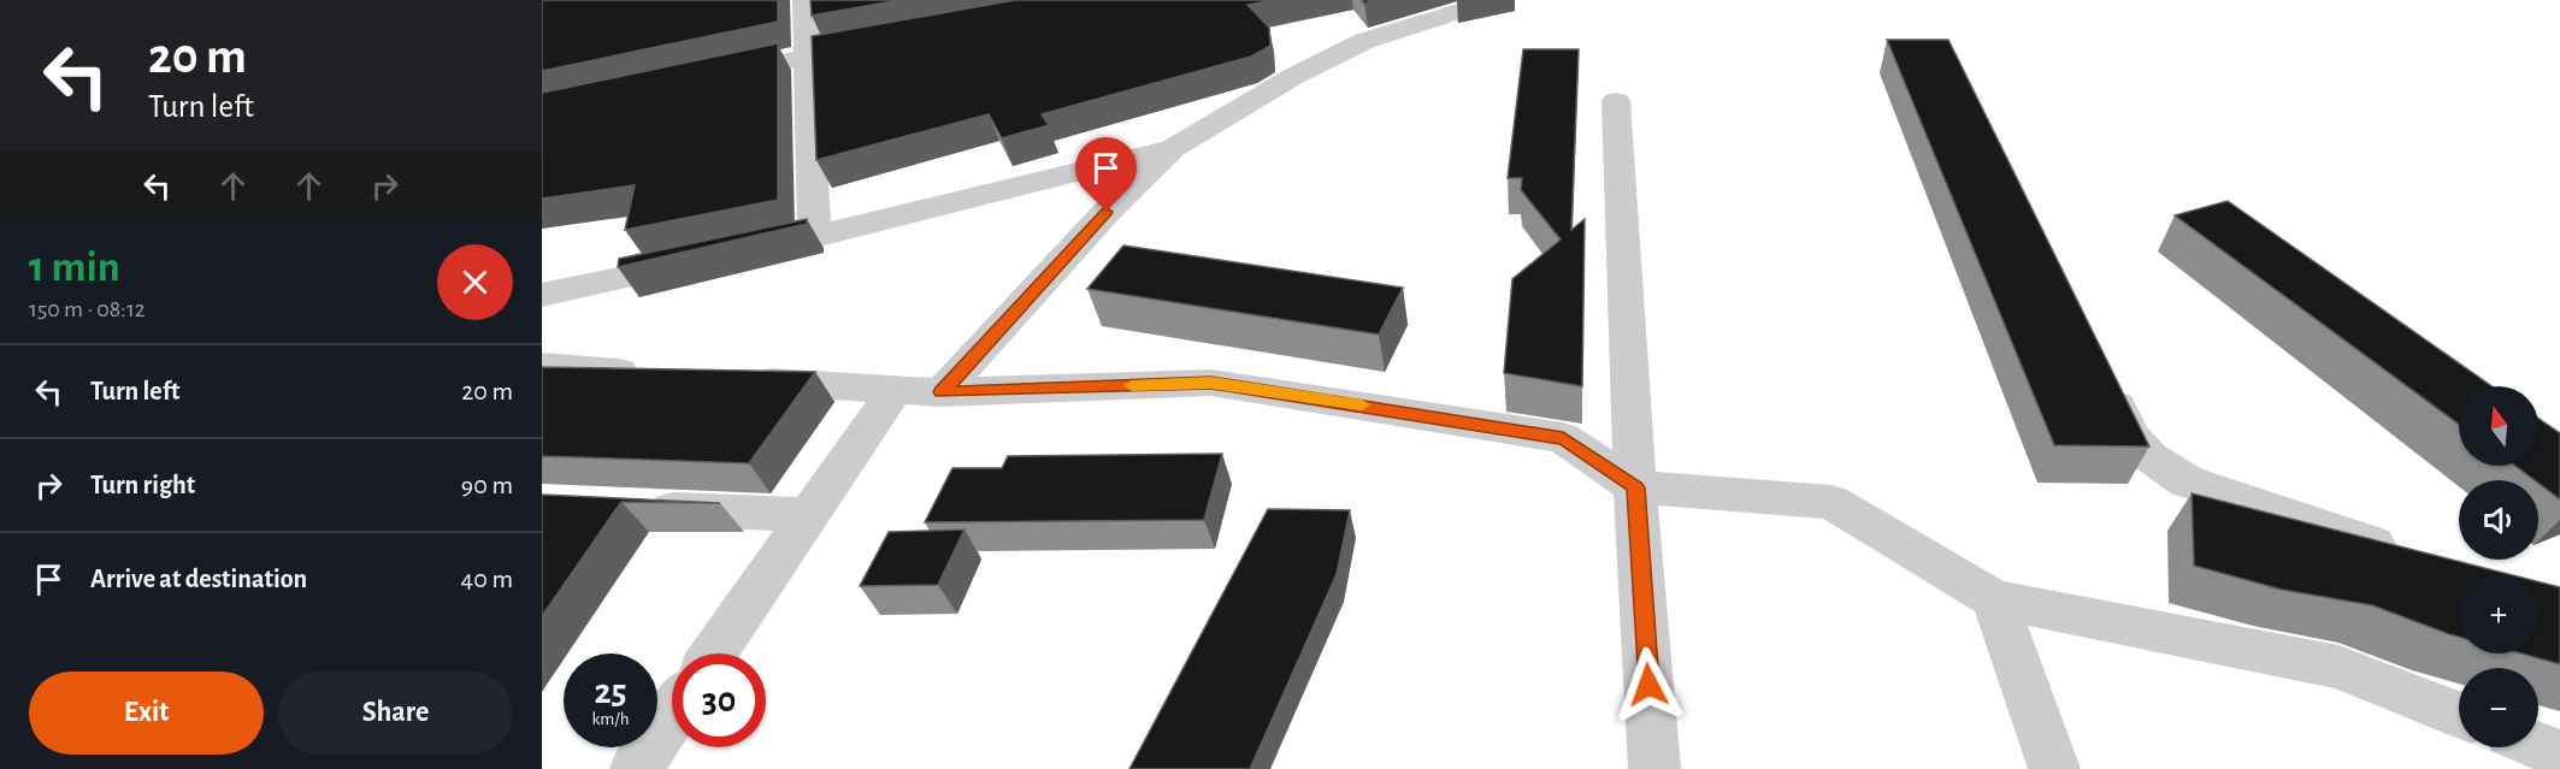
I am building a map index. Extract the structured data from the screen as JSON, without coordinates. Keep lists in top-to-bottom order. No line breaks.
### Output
{"north":"top","page":{"turn":["20 m","Turn left"],"heading":["1 min","150 m · 08:12"],"list":[{"name":"Turn left","value":"20 m"},{"name":"Turn right","value":"90 m"},{"name":"Arrive at destination","value":"40 m"}],"map_buttons":["+","−"],"speed":"25 km/h","limit":"30","buttons":["Exit","Share"]}}
